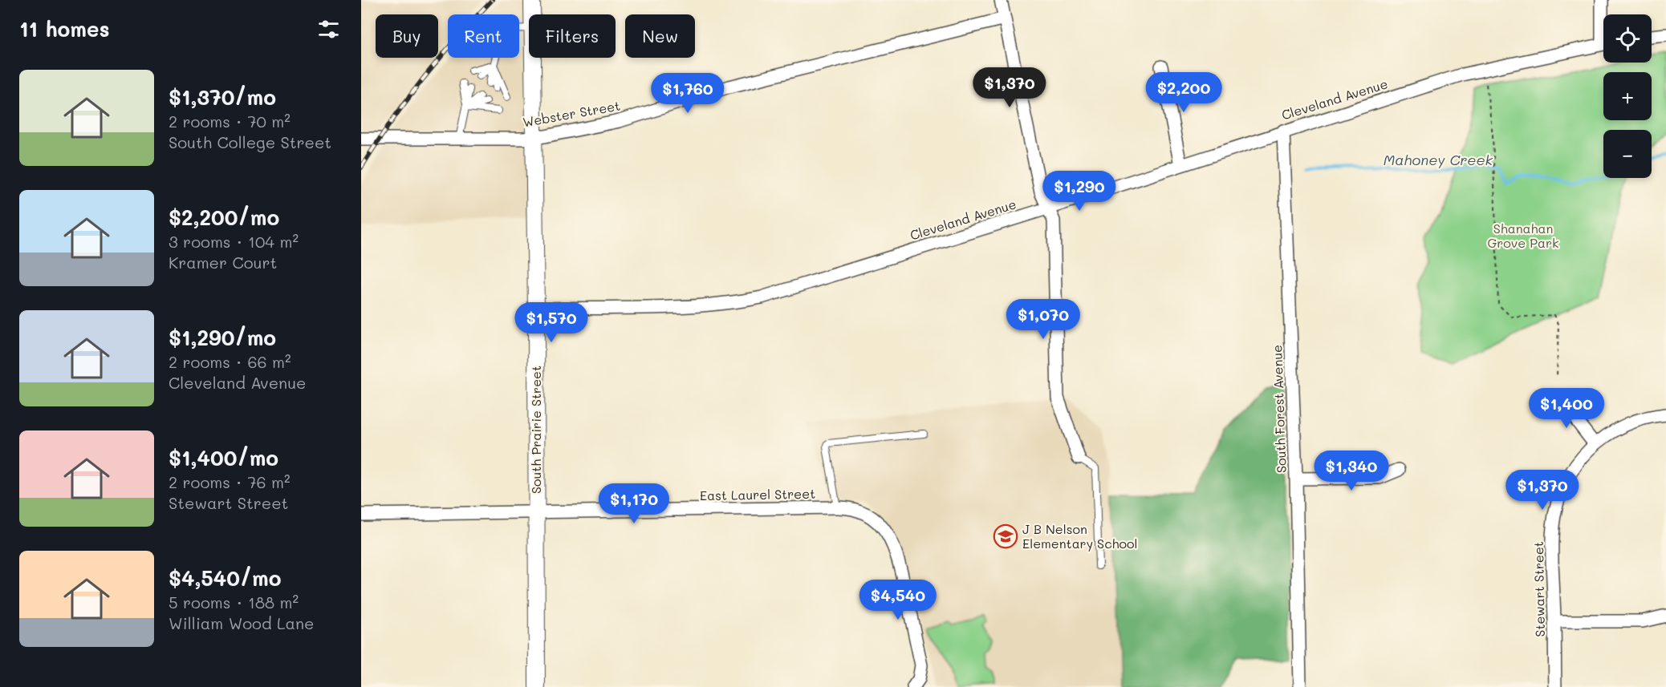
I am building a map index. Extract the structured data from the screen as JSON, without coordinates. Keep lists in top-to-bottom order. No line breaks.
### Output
{"streets":{"street":["Cleveland Avenue","Webster Street","South Forest Avenue","South Prairie Street","East Laurel Street","Stewart Street"]},"crossings":[["Cleveland Avenue","South Forest Avenue"],["Cleveland Avenue","South Prairie Street"],["Webster Street","South Prairie Street"],["South Prairie Street","East Laurel Street"]],"water":["Mahoney Creek"],"parks":["Shanahan Grove Park"],"places":{"school or university":["J B Nelson Elementary School"]},"page":{"heading":"11 homes","map_buttons":["+","−"],"chip":["Buy","Rent","Filters","New"],"list":[{"name":"$1,370/mo","note":"2 rooms · 70 m² · South College Street"},{"name":"$2,200/mo","note":"3 rooms · 104 m² · Kramer Court"},{"name":"$1,290/mo","note":"2 rooms · 66 m² · Cleveland Avenue"},{"name":"$1,400/mo","note":"2 rooms · 76 m² · Stewart Street"},{"name":"$4,540/mo","note":"5 rooms · 188 m² · William Wood Lane"}],"price":["$1,370","$2,200","$1,760","$1,290","$1,070","$1,570","$1,400","$1,340","$1,370","$1,170","$4,540"]}}
